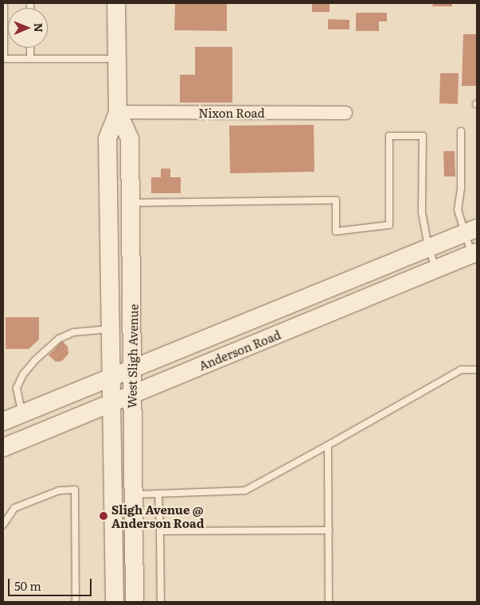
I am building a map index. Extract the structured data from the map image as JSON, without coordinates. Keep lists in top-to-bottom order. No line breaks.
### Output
{"streets":{"main road":["Anderson Road","West Sligh Avenue"],"street":["Nixon Road"]},"crossings":[["Nixon Road","West Sligh Avenue"],["Anderson Road","West Sligh Avenue"]],"places":["Sligh Avenue @ Anderson Road"],"scale_bar":"50 m","north":"right"}
